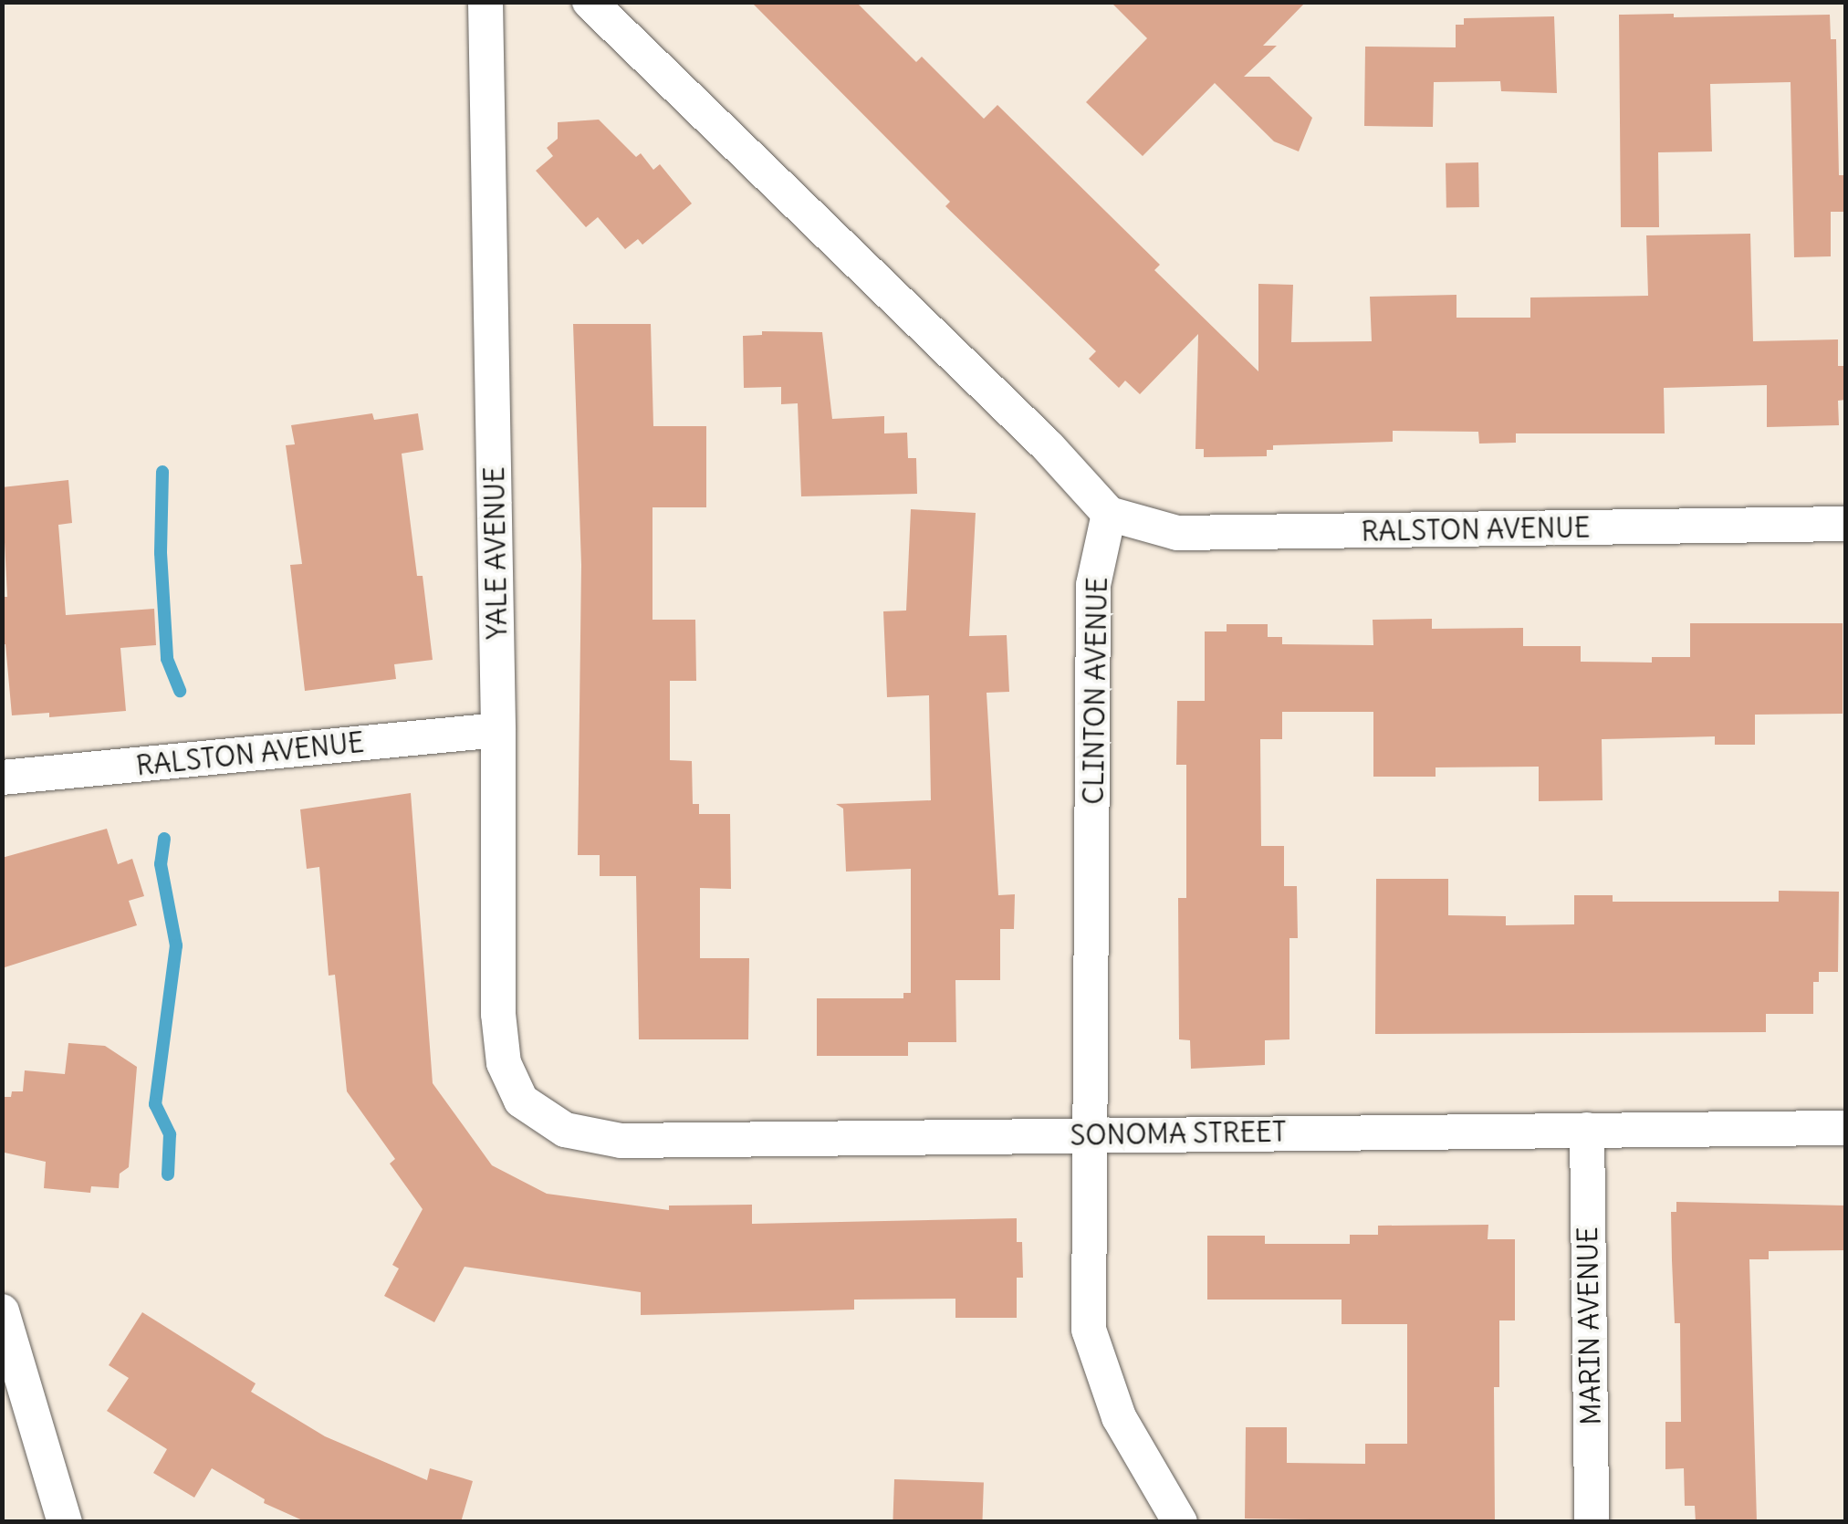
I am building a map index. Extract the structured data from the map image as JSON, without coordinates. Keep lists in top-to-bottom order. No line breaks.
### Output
{"streets":{"street":["RALSTON AVENUE","YALE AVENUE","CLINTON AVENUE","SONOMA STREET","MARIN AVENUE"]},"crossings":[["RALSTON AVENUE","YALE AVENUE"],["RALSTON AVENUE","CLINTON AVENUE"],["YALE AVENUE","SONOMA STREET"],["CLINTON AVENUE","SONOMA STREET"],["SONOMA STREET","MARIN AVENUE"]]}
